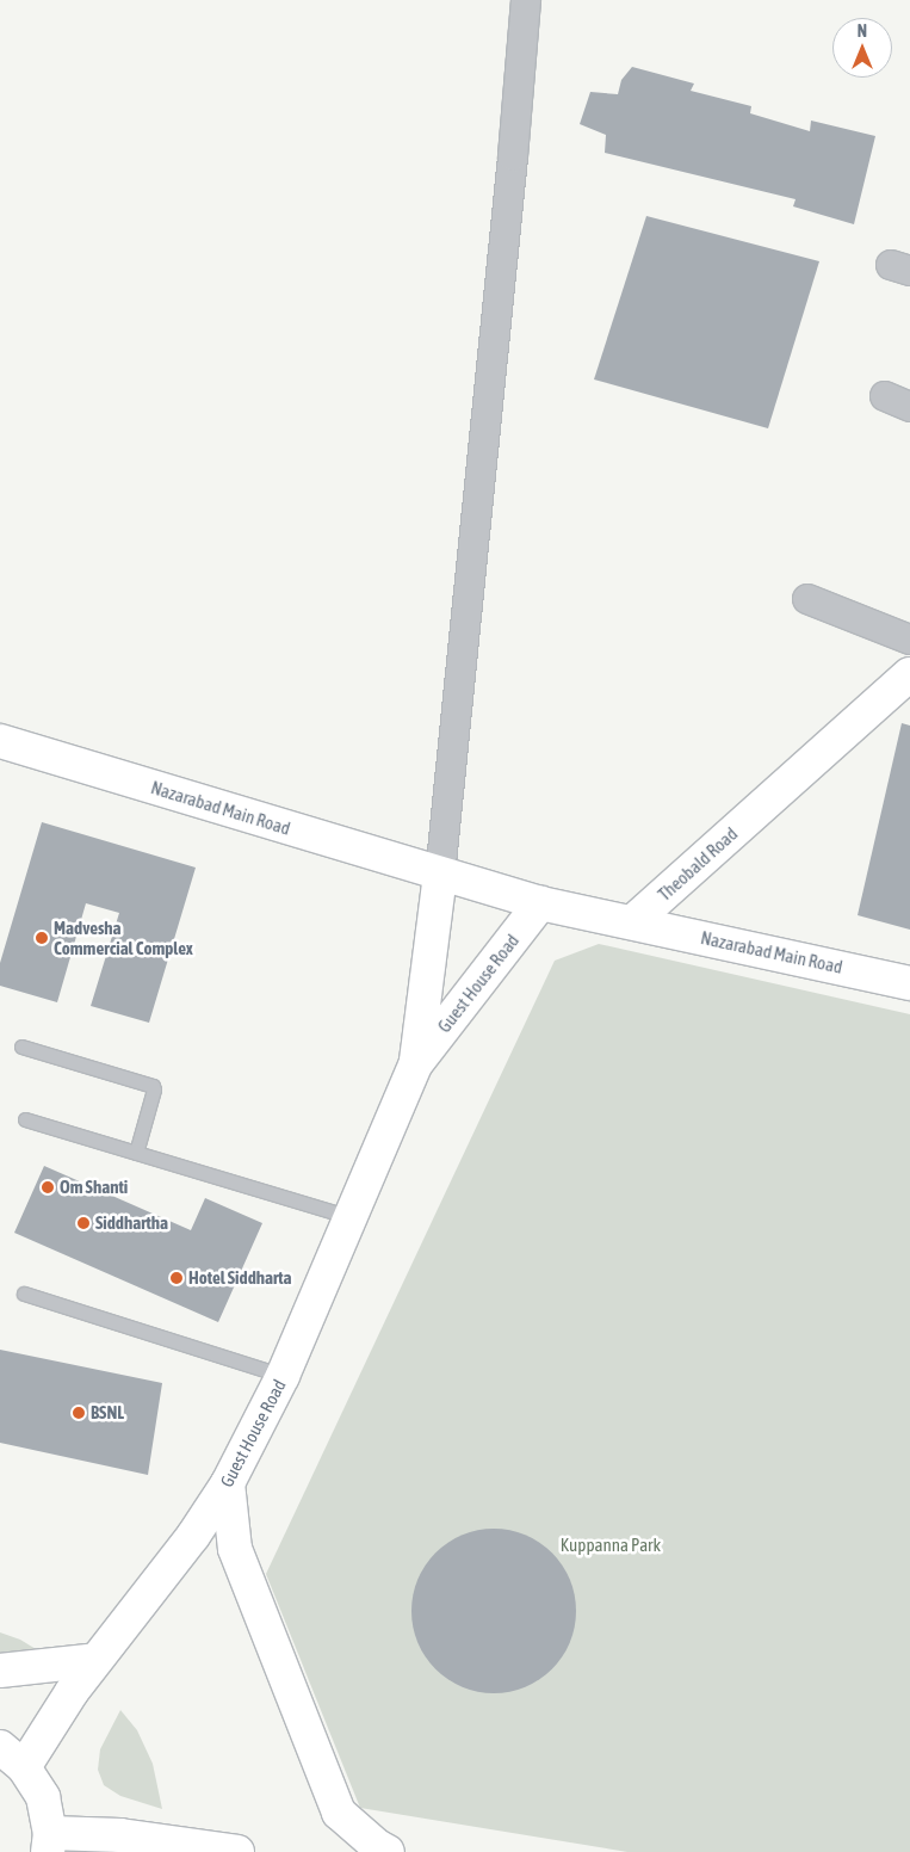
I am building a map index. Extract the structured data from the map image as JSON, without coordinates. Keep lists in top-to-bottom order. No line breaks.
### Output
{"streets":{"main road":["Nazarabad Main Road","Theobald Road","Guest House Road"]},"crossings":[["Nazarabad Main Road","Theobald Road"],["Nazarabad Main Road","Guest House Road"]],"parks":["Kuppanna Park"],"places":["Madvesha Commercial Complex","Om Shanti","Siddhartha","Hotel Siddharta","BSNL"],"north":"top"}
